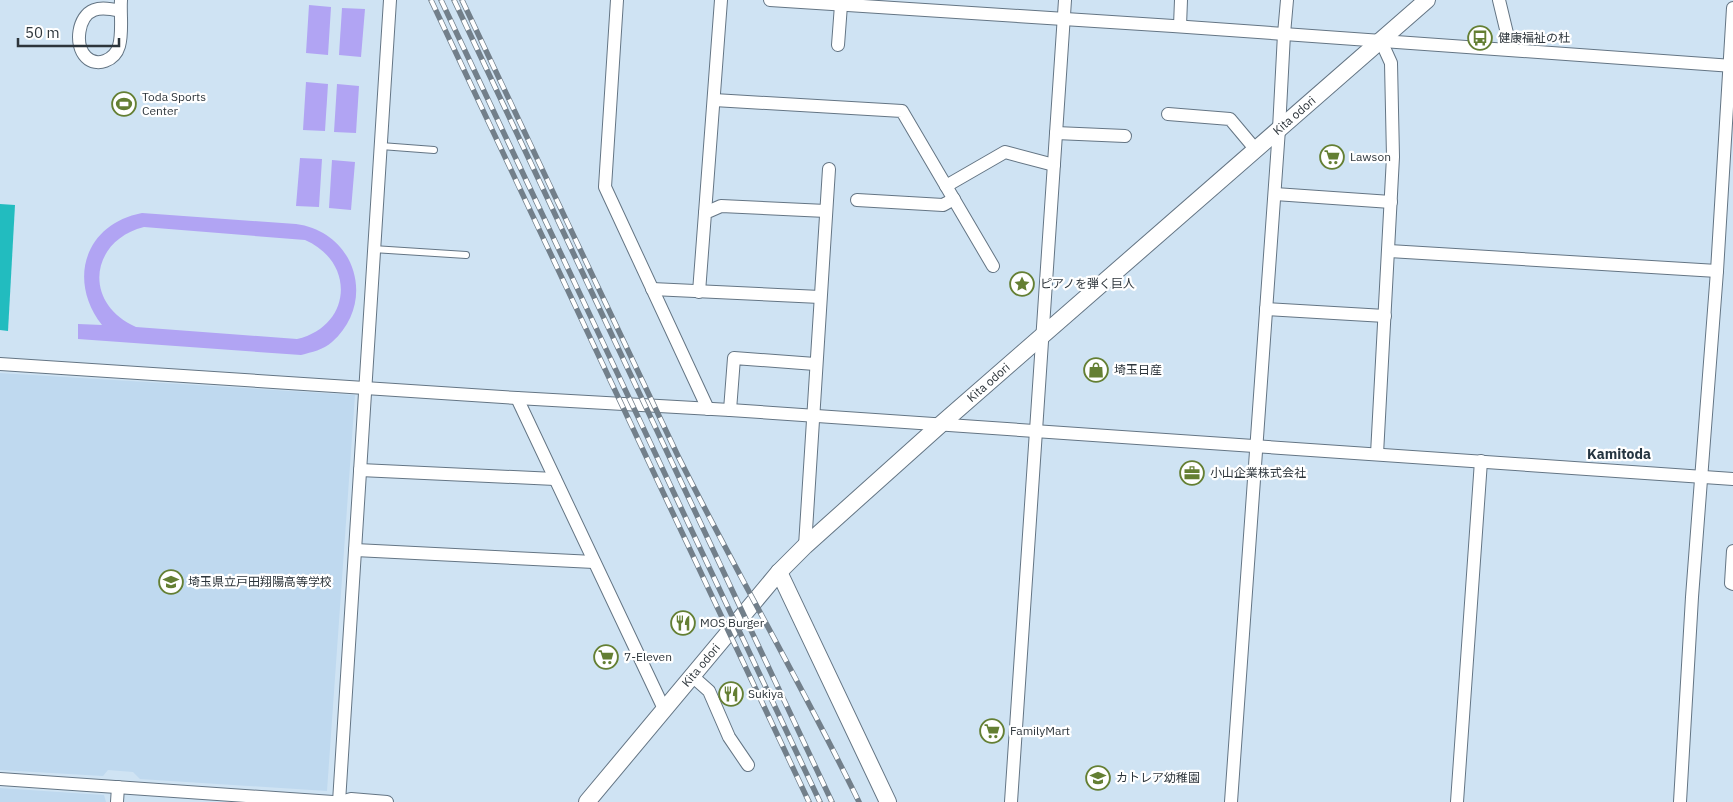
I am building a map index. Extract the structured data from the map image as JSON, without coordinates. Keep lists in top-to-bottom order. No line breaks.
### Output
{"streets":{"street":["Kita odori"]},"districts":["Kamitoda"],"places":{"bus stop":["健康福祉の杜"],"sports":["Toda Sports Center"],"supermarket":["Lawson","7-Eleven","FamilyMart"],"place":["ピアノを弾く巨人"],"shop":["埼玉日産"],"office":["小山企業株式会社"],"school or university":["埼玉県立戸田翔陽高等学校","カトレア幼稚園"],"restaurant":["MOS Burger","Sukiya"]},"scale_bar":"50 m"}
